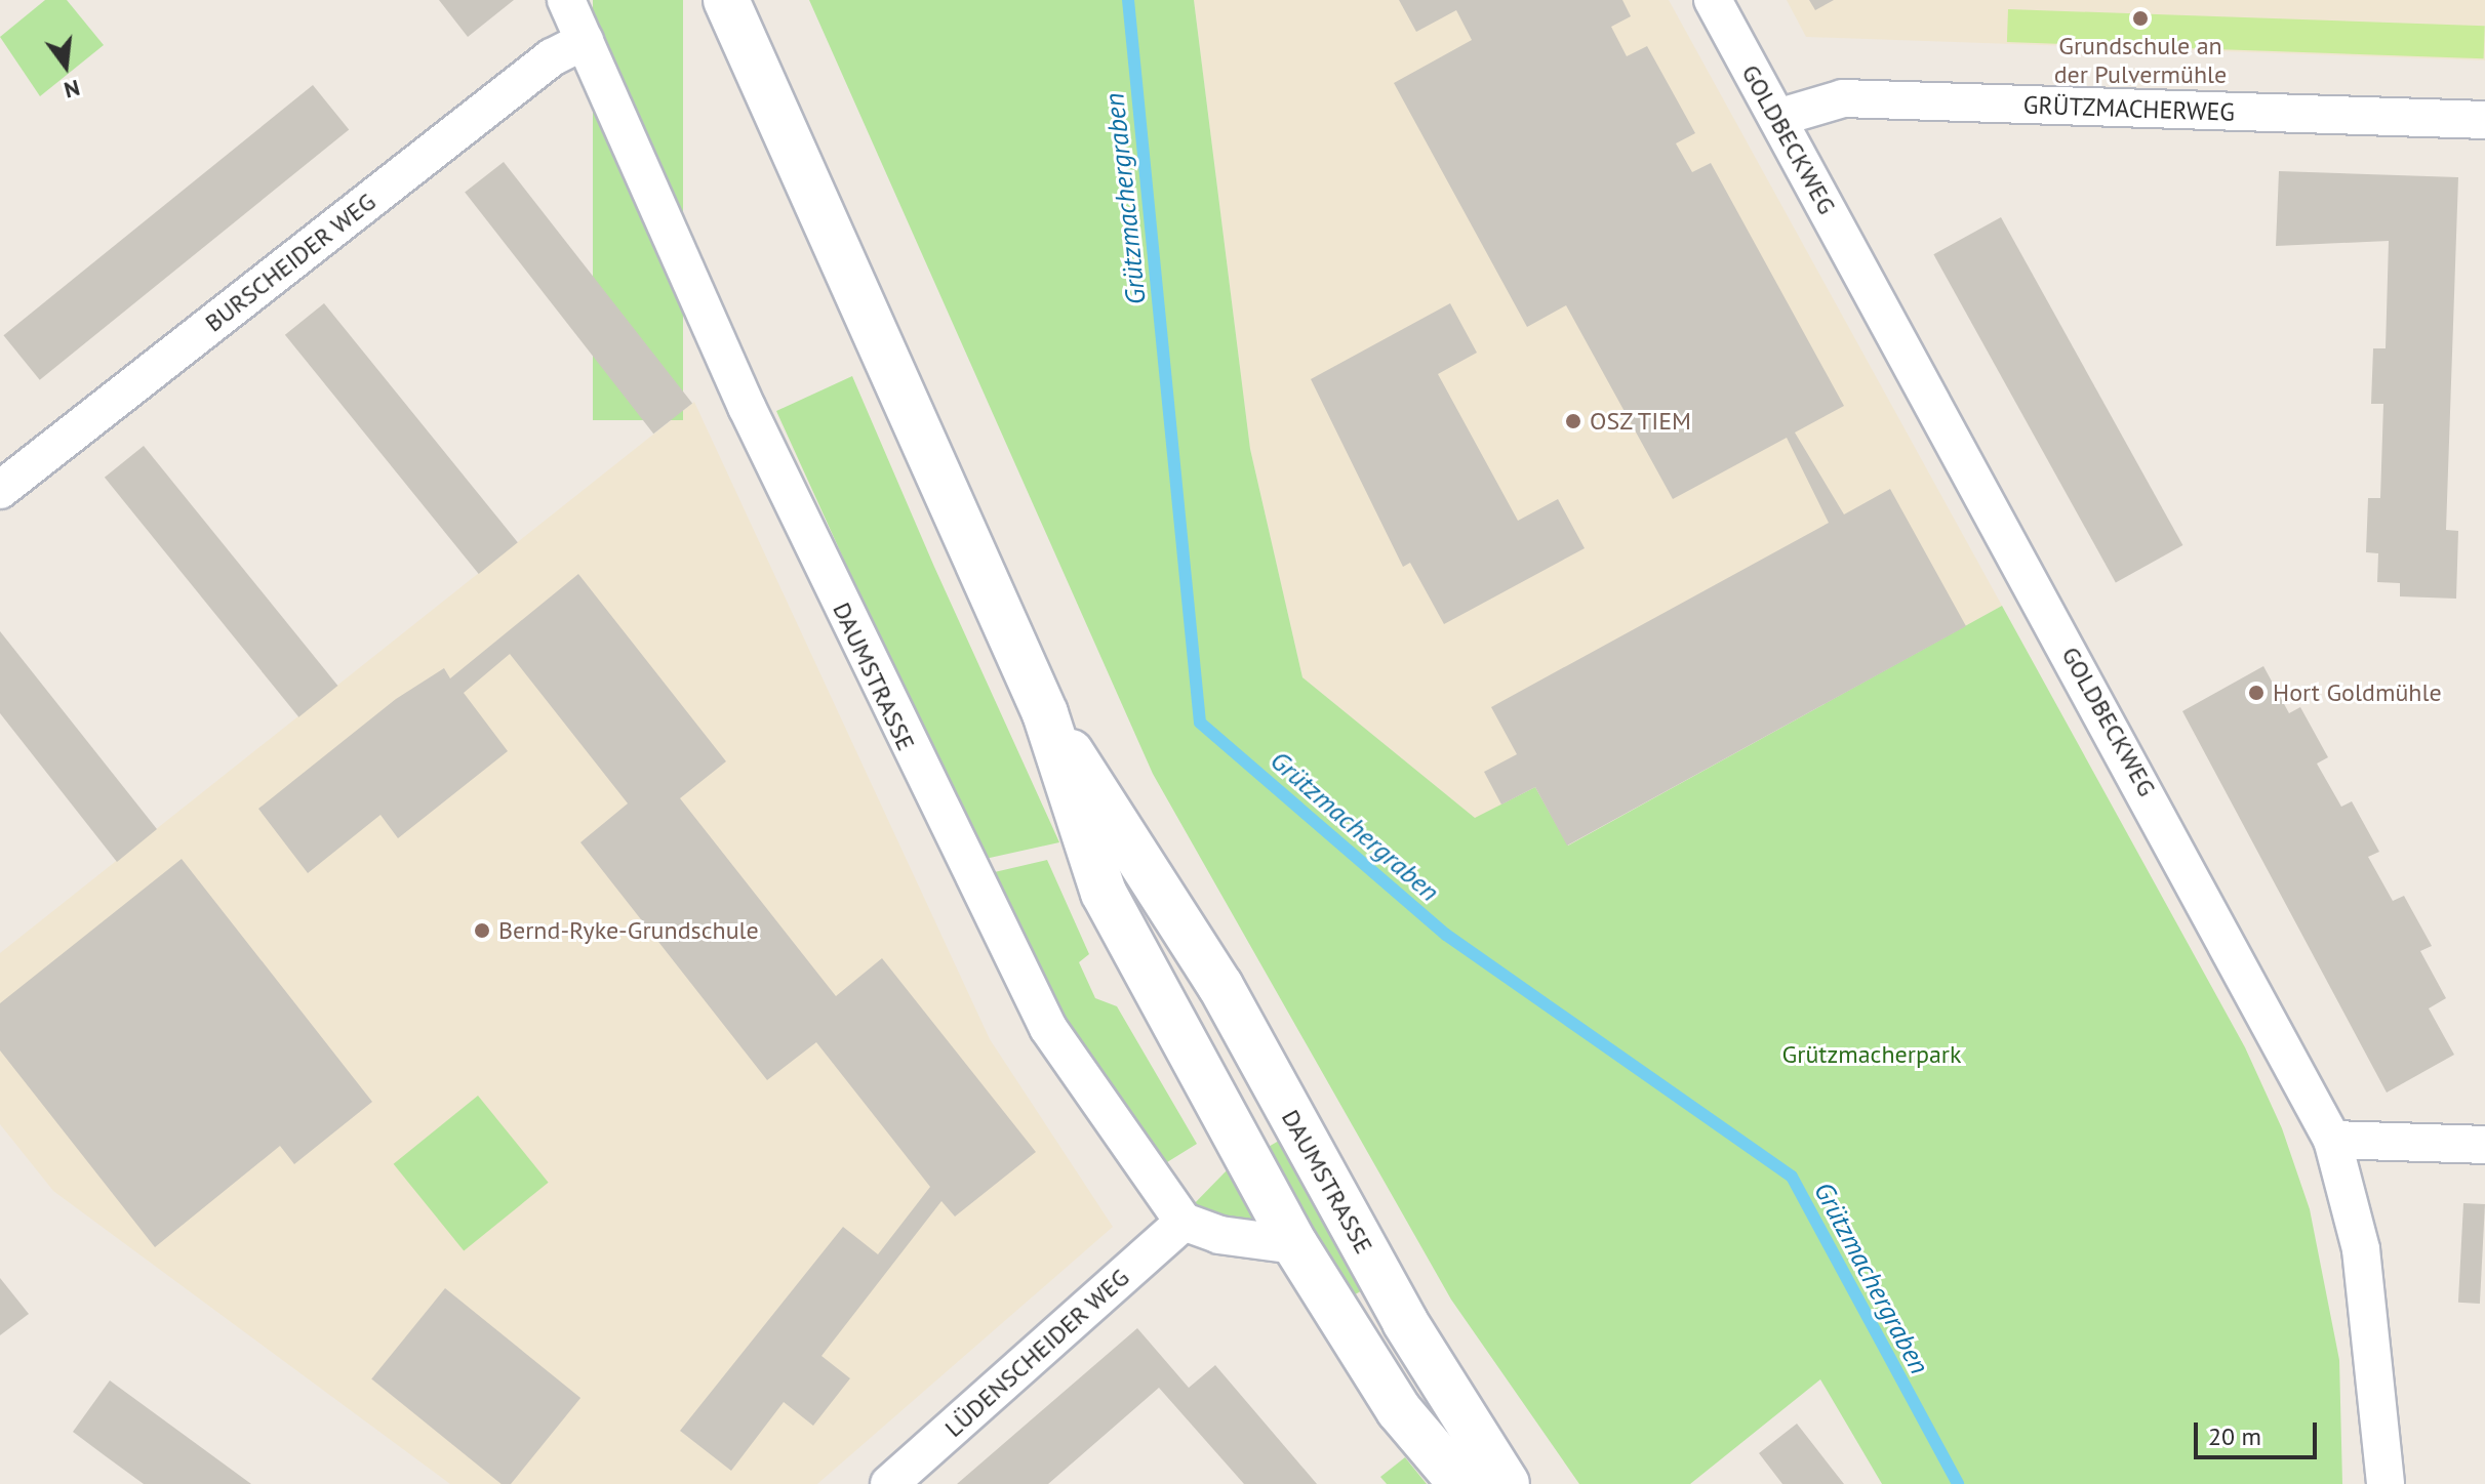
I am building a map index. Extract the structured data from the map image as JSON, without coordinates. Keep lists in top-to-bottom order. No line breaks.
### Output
{"streets":{"main road":["DAUMSTRASSE"],"street":["GRÜTZMACHERWEG","GOLDBECKWEG","BURSCHEIDER WEG","LÜDENSCHEIDER WEG"]},"crossings":[["GRÜTZMACHERWEG","GOLDBECKWEG"],["BURSCHEIDER WEG","DAUMSTRASSE"],["DAUMSTRASSE","LÜDENSCHEIDER WEG"]],"water":["Grützmachergraben"],"parks":["Grützmacherpark"],"places":["Grundschule an der Pulvermühle","OSZ TIEM","Hort Goldmühle","Bernd-Ryke-Grundschule"],"scale_bar":"20 m","north":"bottom"}
